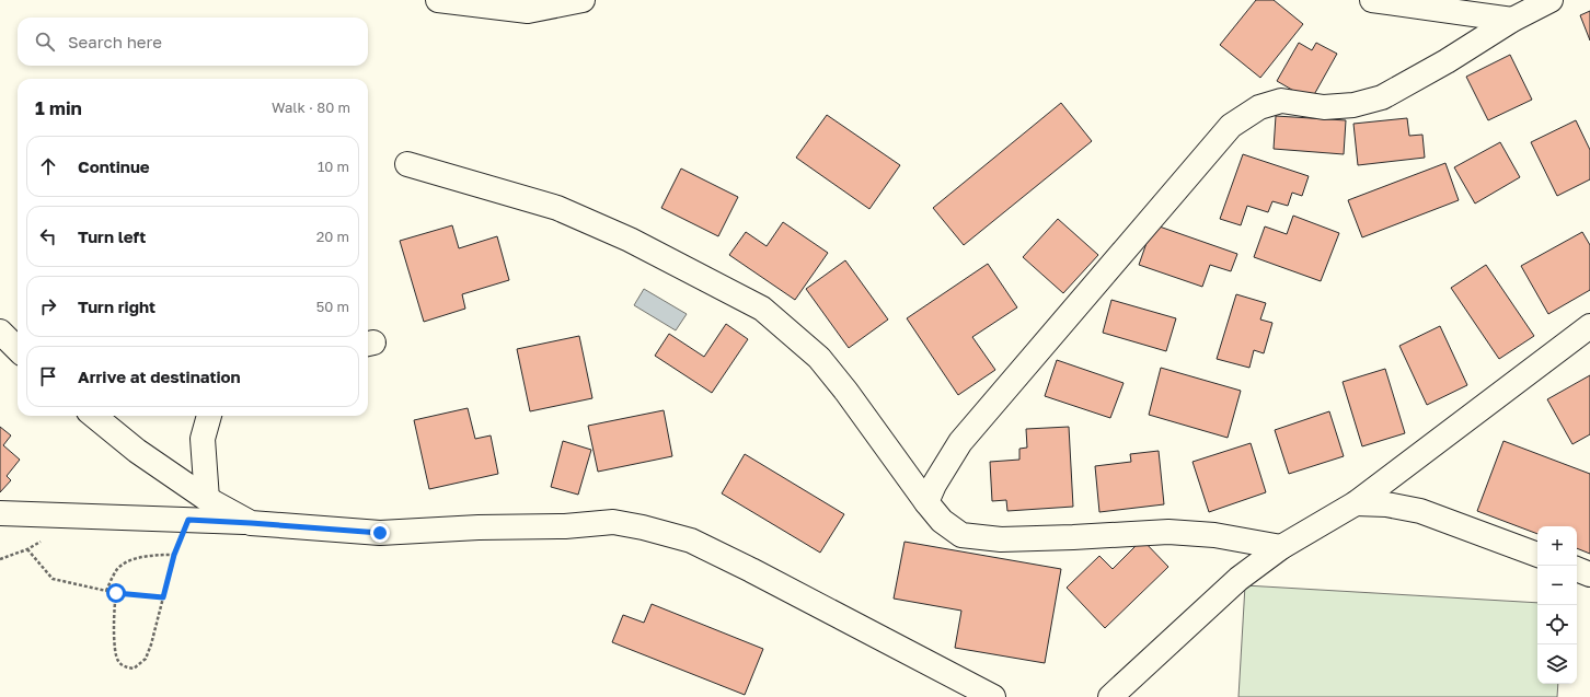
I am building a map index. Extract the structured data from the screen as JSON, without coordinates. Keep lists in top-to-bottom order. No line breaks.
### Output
{"page":{"search":"Search here","heading":["1 min","Walk · 80 m"],"list":[["Continue","10 m"],["Turn left","20 m"],["Turn right","50 m"],"Arrive at destination"],"map_buttons":["+","−"]}}
